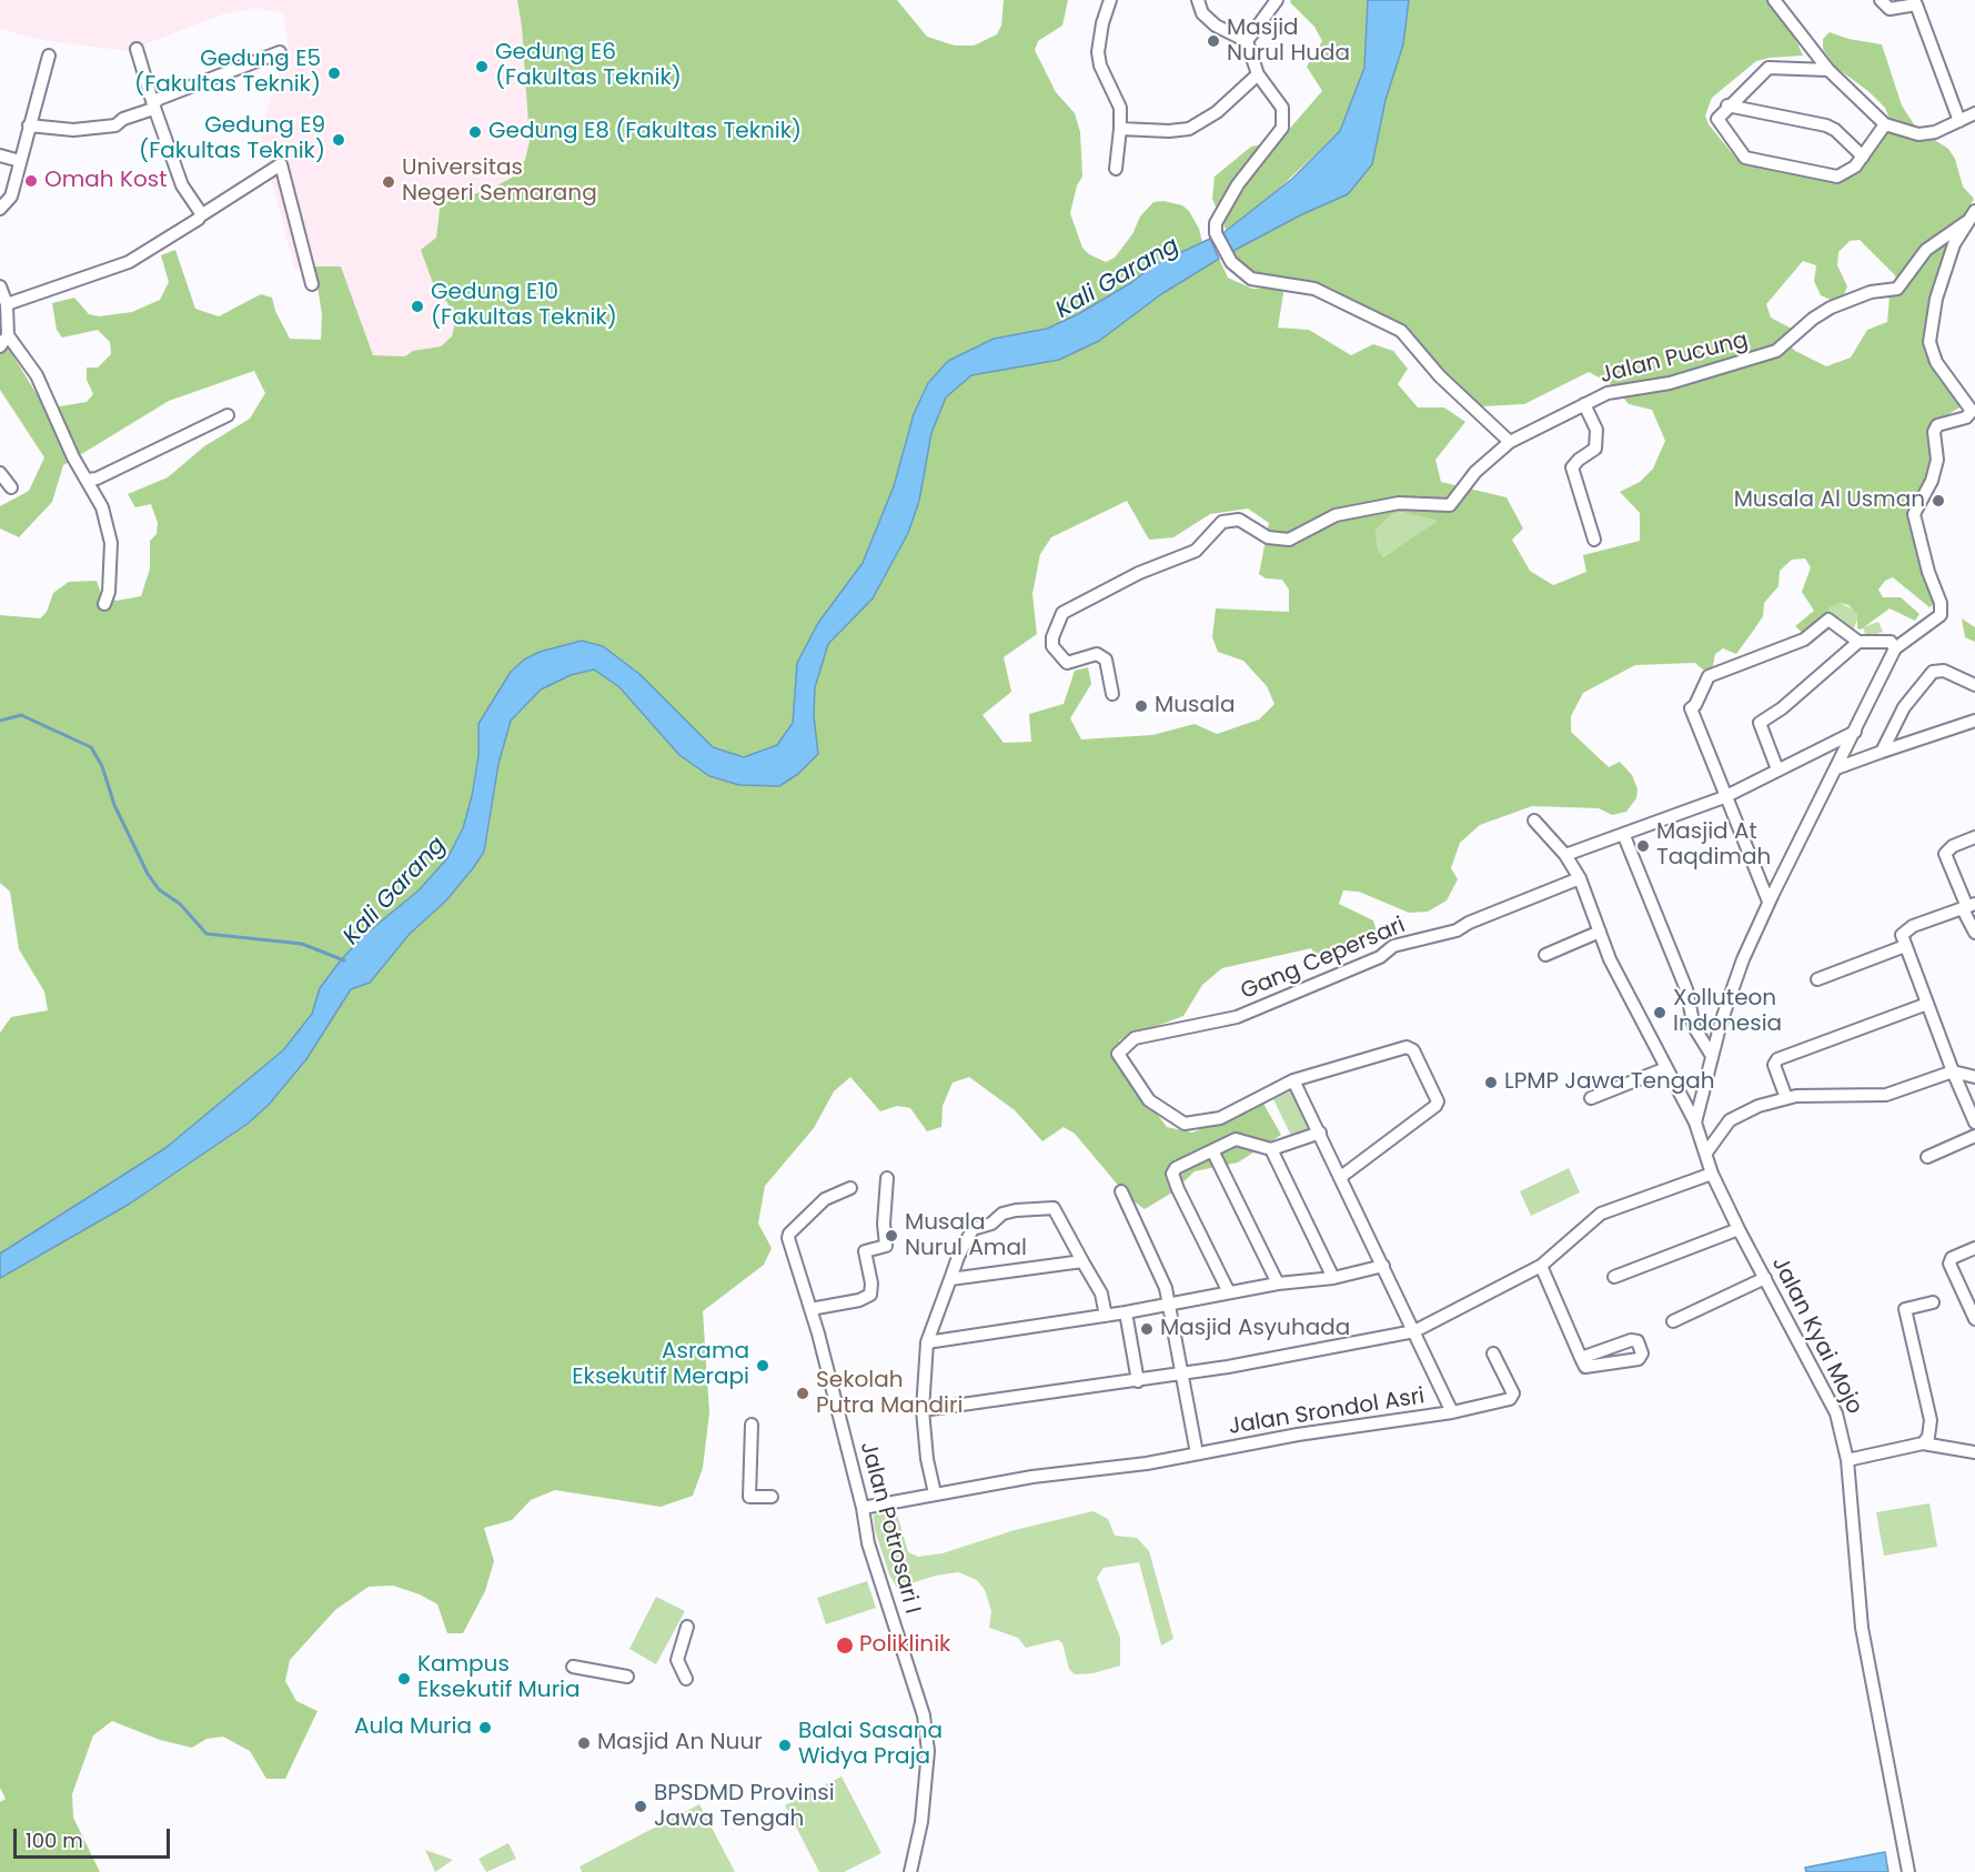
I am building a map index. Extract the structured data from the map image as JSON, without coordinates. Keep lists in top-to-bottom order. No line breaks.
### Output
{"streets":{"street":["Jalan Pucung","Gang Cepersari","Jalan Kyai Mojo","Jalan Srondol Asri","Jalan Potrosari I"]},"crossings":[["Gang Cepersari","Jalan Kyai Mojo"],["Gang Cepersari","Jalan Srondol Asri"],["Jalan Srondol Asri","Jalan Potrosari I"]],"water":["Kali Garang"],"places":["Masjid Nurul Huda","Gedung E6 (Fakultas Teknik)","Gedung E5 (Fakultas Teknik)","Gedung E8 (Fakultas Teknik)","Gedung E9 (Fakultas Teknik)","Omah Kost","Universitas Negeri Semarang","Gedung E10 (Fakultas Teknik)","Musala Al Usman","Musala","Masjid At Taqdimah","Xolluteon Indonesia","LPMP Jawa Tengah","Musala Nurul Amal","Masjid Asyuhada","Asrama Eksekutif Merapi","Sekolah Putra Mandiri","Poliklinik","Kampus Eksekutif Muria","Aula Muria","Masjid An Nuur","Balai Sasana Widya Praja","BPSDMD Provinsi Jawa Tengah"],"scale_bar":"100 m"}
